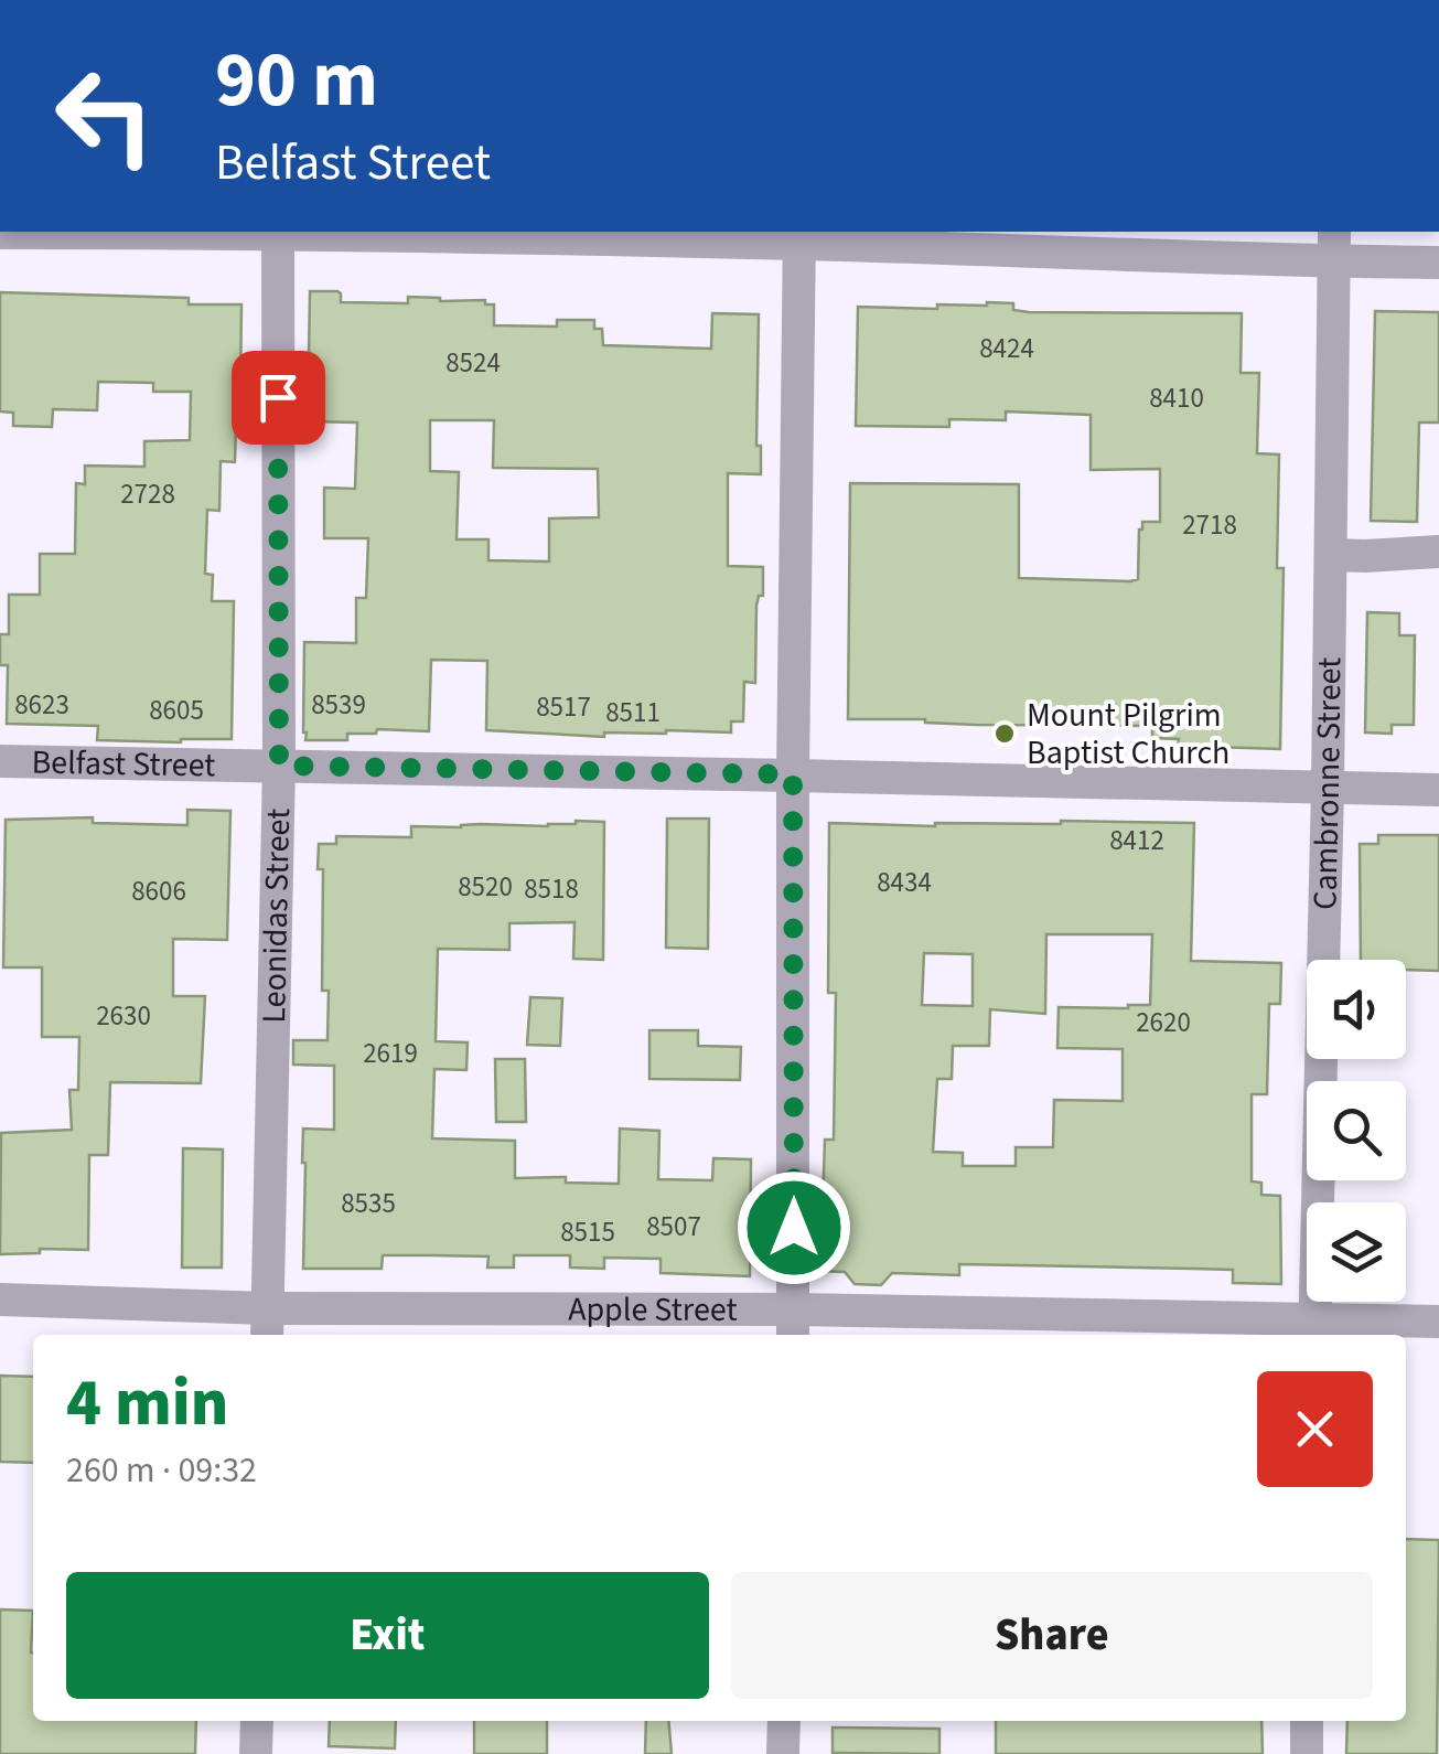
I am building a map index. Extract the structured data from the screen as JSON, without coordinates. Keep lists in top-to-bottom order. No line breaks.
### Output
{"streets":{"street":["Belfast Street","Cambronne Street","Leonidas Street","Apple Street"]},"crossings":[["Belfast Street","Cambronne Street"],["Belfast Street","Leonidas Street"],["Cambronne Street","Apple Street"],["Leonidas Street","Apple Street"]],"places":["Mount Pilgrim Baptist Church"],"house_numbers":["8424","8524","8410","2728","2718","8623","8539","8517","8605","8511","8412","8434","8520","8518","8606","2630","2620","2619","8535","8507","8515"],"page":{"turn":["90 m","Belfast Street"],"heading":["4 min","260 m · 09:32"],"buttons":["Exit","Share"]}}
